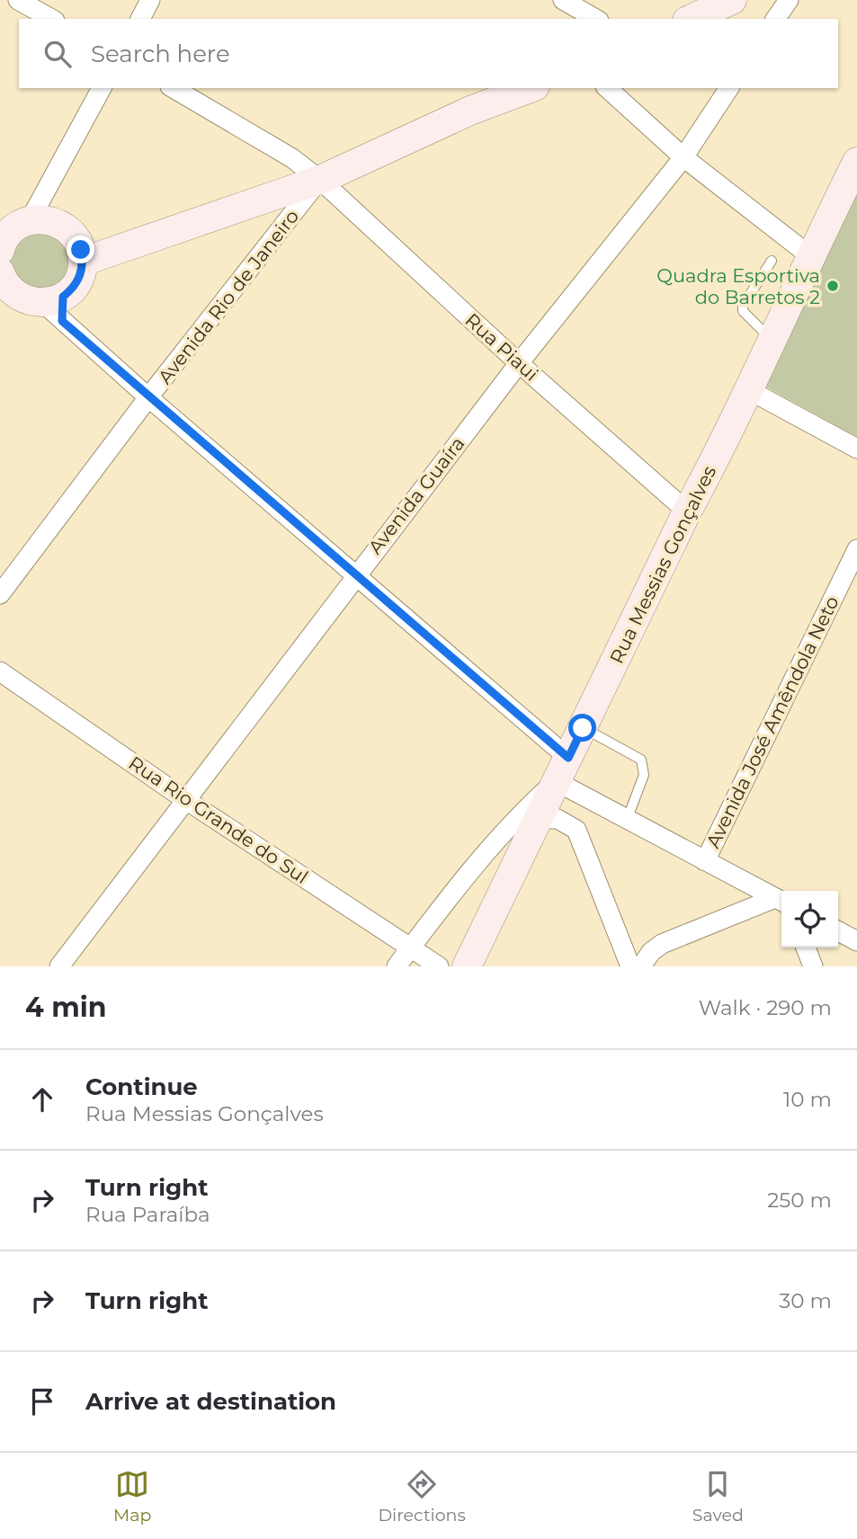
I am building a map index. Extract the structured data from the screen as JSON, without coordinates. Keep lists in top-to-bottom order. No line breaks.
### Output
{"streets":{"street":["Avenida Rio de Janeiro","Rua Piaui","Avenida Guaíra","Rua Messias Gonçalves","Avenida José Amêndola Neto","Rua Rio Grande do Sul"]},"crossings":[["Avenida Rio de Janeiro","Rua Piaui"],["Rua Piaui","Avenida Guaíra"],["Rua Piaui","Rua Messias Gonçalves"],["Avenida Guaíra","Rua Rio Grande do Sul"]],"places":["Quadra Esportiva do Barretos 2"],"page":{"search":"Search here","heading":["4 min","Walk · 290 m"],"list":[["Continue","Rua Messias Gonçalves","10 m"],["Turn right","Rua Paraíba","250 m"],["Turn right","30 m"],"Arrive at destination"],"nav":["Map","Directions","Saved"]}}
